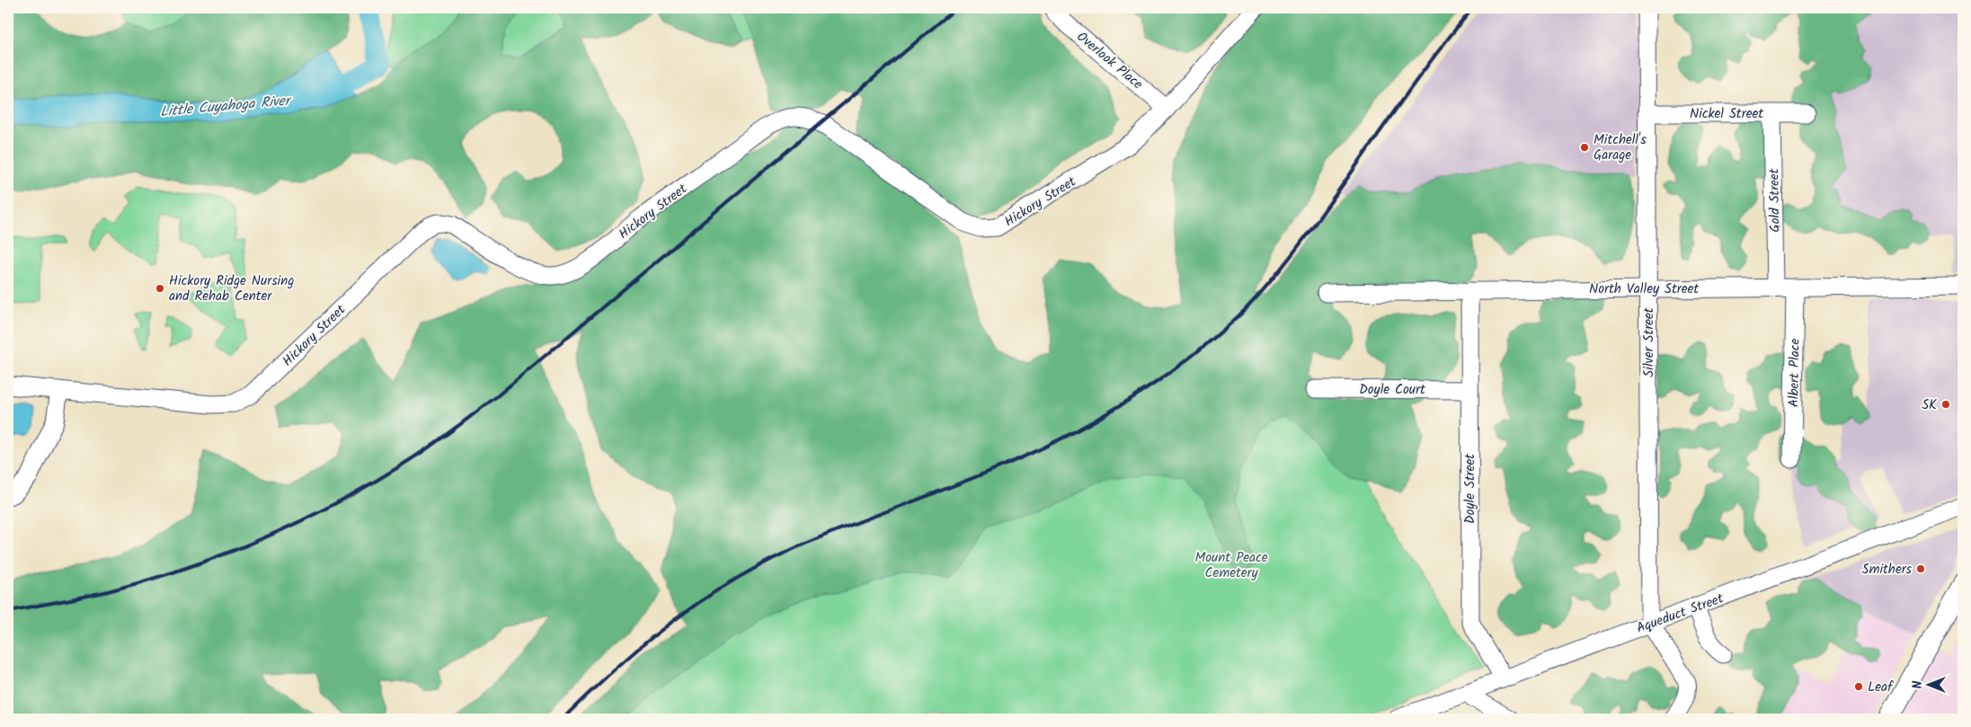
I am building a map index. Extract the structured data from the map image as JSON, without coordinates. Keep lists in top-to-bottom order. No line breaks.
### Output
{"streets":{"street":["Overlook Place","Nickel Street","Gold Street","Hickory Street","North Valley Street","Silver Street","Albert Place","Doyle Court","Doyle Street","Aqueduct Street"]},"crossings":[["Overlook Place","Hickory Street"],["Nickel Street","Gold Street"],["Nickel Street","Silver Street"],["Gold Street","North Valley Street"],["North Valley Street","Silver Street"],["North Valley Street","Albert Place"],["North Valley Street","Doyle Street"],["Silver Street","Aqueduct Street"],["Doyle Court","Doyle Street"],["Doyle Street","Aqueduct Street"]],"water":["Little Cuyahoga River"],"parks":["Mount Peace Cemetery"],"places":["Mitchell's Garage","Hickory Ridge Nursing and Rehab Center","SK","Smithers","Leaf"],"north":"left"}
